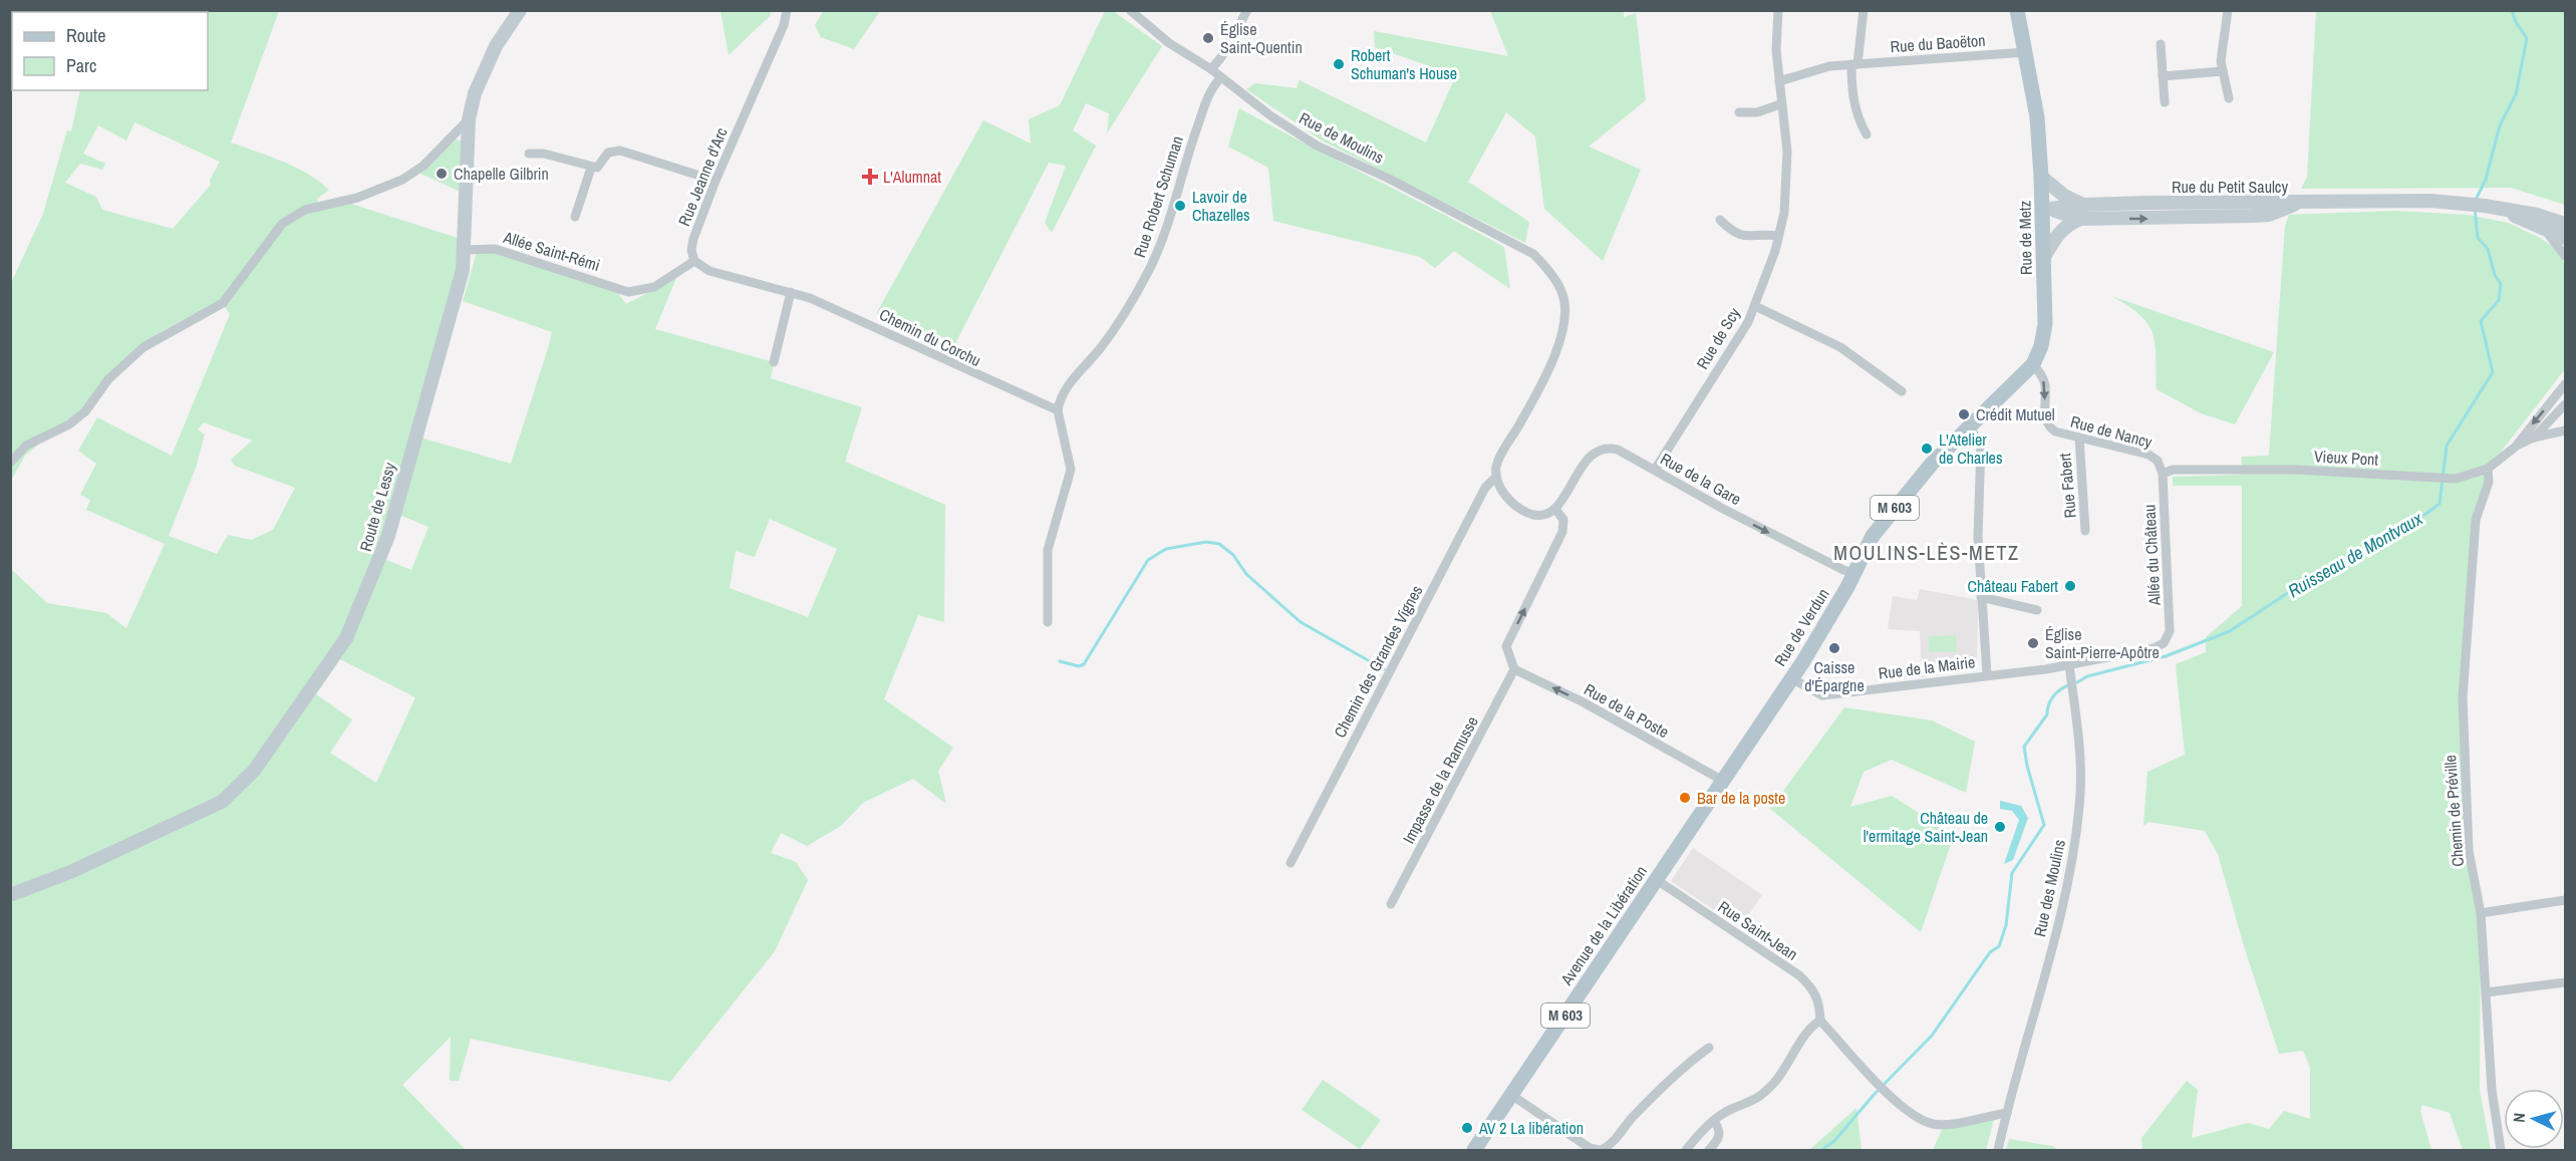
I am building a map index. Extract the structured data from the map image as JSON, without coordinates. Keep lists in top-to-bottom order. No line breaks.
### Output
{"streets":{"main road":["Rue de Metz","M 603","Rue de Verdun","Avenue de la Libération"],"street":["Rue du Baoëton","Rue de Moulins","Rue Jeanne d'Arc","Rue du Petit Saulcy","Rue Robert Schuman","Allée Saint-Rémi","Chemin du Corchu","Rue de Scy","Rue de Nancy","Vieux Pont","Rue de la Gare","Rue Fabert","Route de Lessy","Allée du Château","Chemin des Grandes Vignes","Rue de la Mairie","Rue de la Poste","Impasse de la Ramusse","Chemin de Préville","Rue des Moulins","Rue Saint-Jean"]},"crossings":[["Rue du Baoëton","Rue de Metz"],["Rue du Baoëton","M 603"],["Rue de Moulins","Rue Robert Schuman"],["Rue de Moulins","Chemin des Grandes Vignes"],["Rue Jeanne d'Arc","Allée Saint-Rémi"],["Rue du Petit Saulcy","Rue de Metz"],["Rue Robert Schuman","Chemin du Corchu"],["Rue de Metz","Rue de Nancy"],["Rue de Metz","M 603"],["Rue de Metz","Rue de Verdun"],["Allée Saint-Rémi","Route de Lessy"],["Rue de Scy","Rue de la Gare"],["Rue de Nancy","Vieux Pont"],["Rue de Nancy","Rue Fabert"],["Rue de Nancy","Allée du Château"],["Rue de Nancy","Rue de Verdun"],["Vieux Pont","Allée du Château"],["Vieux Pont","Chemin de Préville"],["Rue de la Gare","Rue de Verdun"],["Allée du Château","Rue de la Mairie"],["Allée du Château","Rue des Moulins"],["Rue de Verdun","Rue de la Mairie"],["Rue de Verdun","Rue de la Poste"],["Rue de Verdun","Avenue de la Libération"],["Rue de la Mairie","Rue des Moulins"],["Rue de la Poste","Impasse de la Ramusse"],["Rue de la Poste","Avenue de la Libération"],["Avenue de la Libération","Rue Saint-Jean"]],"one_way":["Rue de Nancy","Rue de la Gare","Rue de la Poste"],"districts":["MOULINS-LÈS-METZ"],"water":["Ruisseau de Montvaux"],"places":{"other":["Église Saint-Quentin","Robert Schuman's House","Chapelle Gilbrin","Lavoir de Chazelles","Crédit Mutuel","L'Atelier de Charles","Château Fabert","Église Saint-Pierre-Apôtre","Caisse d'Épargne","Bar de la poste","Château de l'ermitage Saint-Jean","AV 2 La libération"],"health":["L'Alumnat"]},"legend":["Route","Parc"],"north":"left"}
